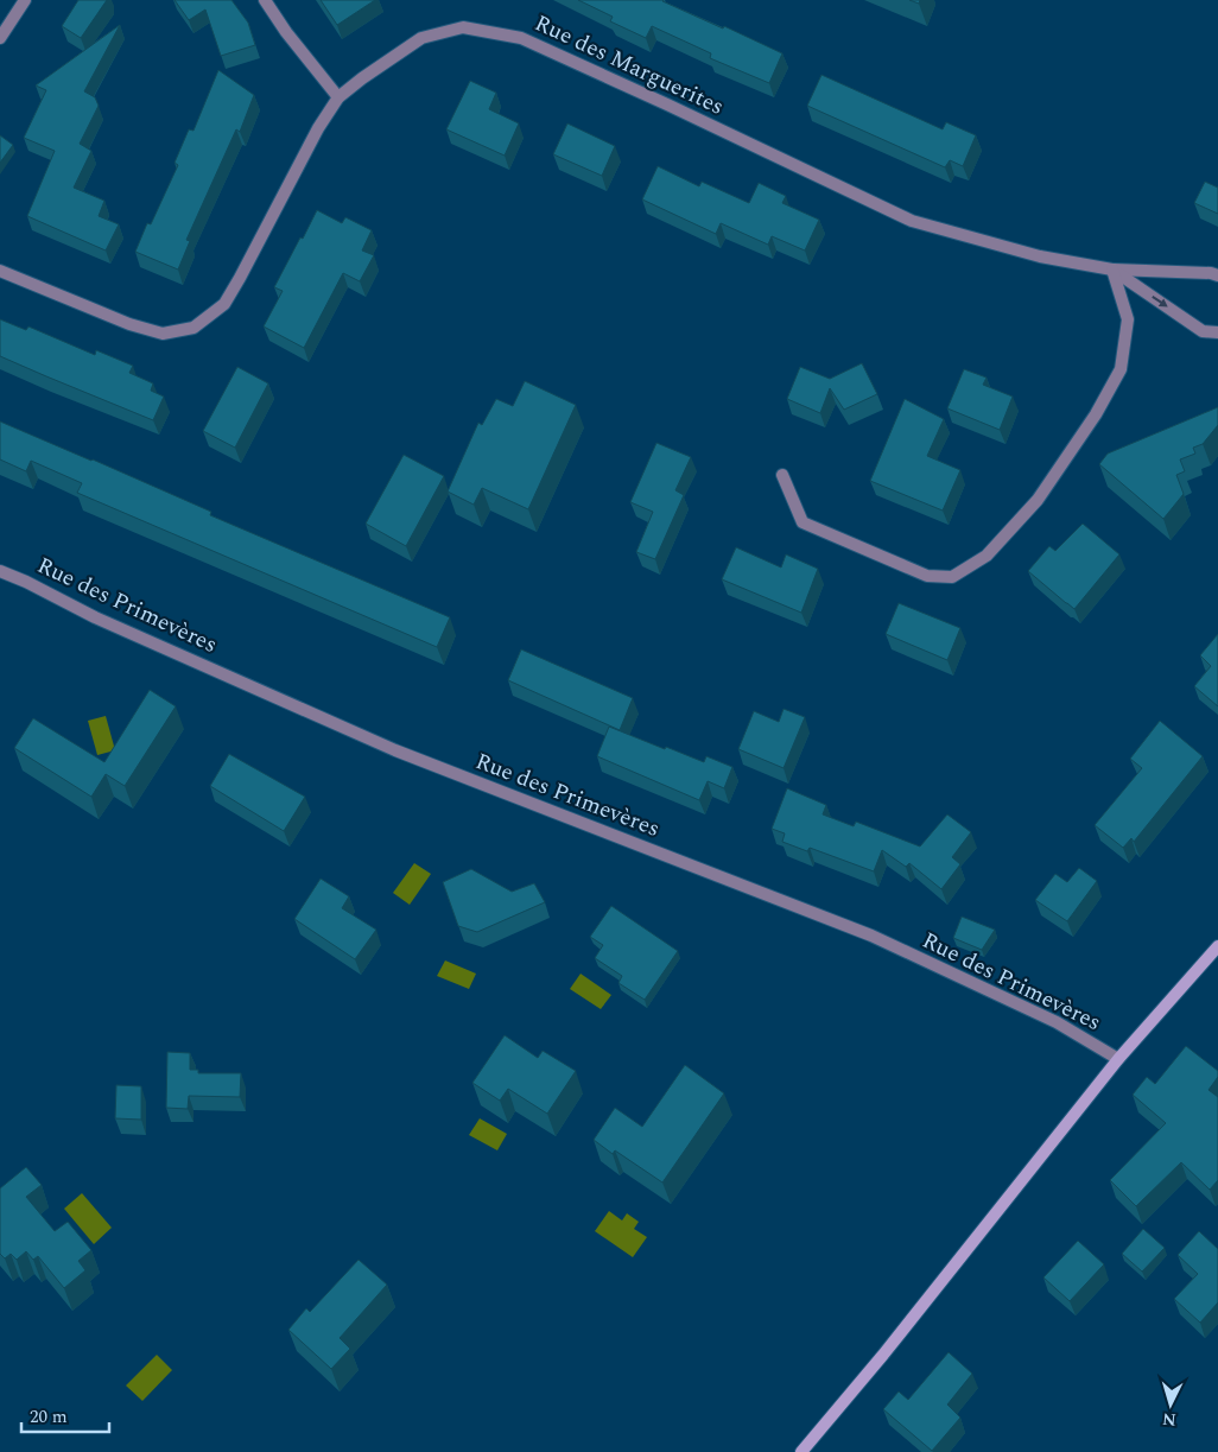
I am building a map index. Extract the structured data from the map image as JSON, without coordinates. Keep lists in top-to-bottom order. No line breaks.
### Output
{"streets":{"street":["Rue des Marguerites","Rue des Primevères"]},"scale_bar":"20 m","north":"bottom"}
